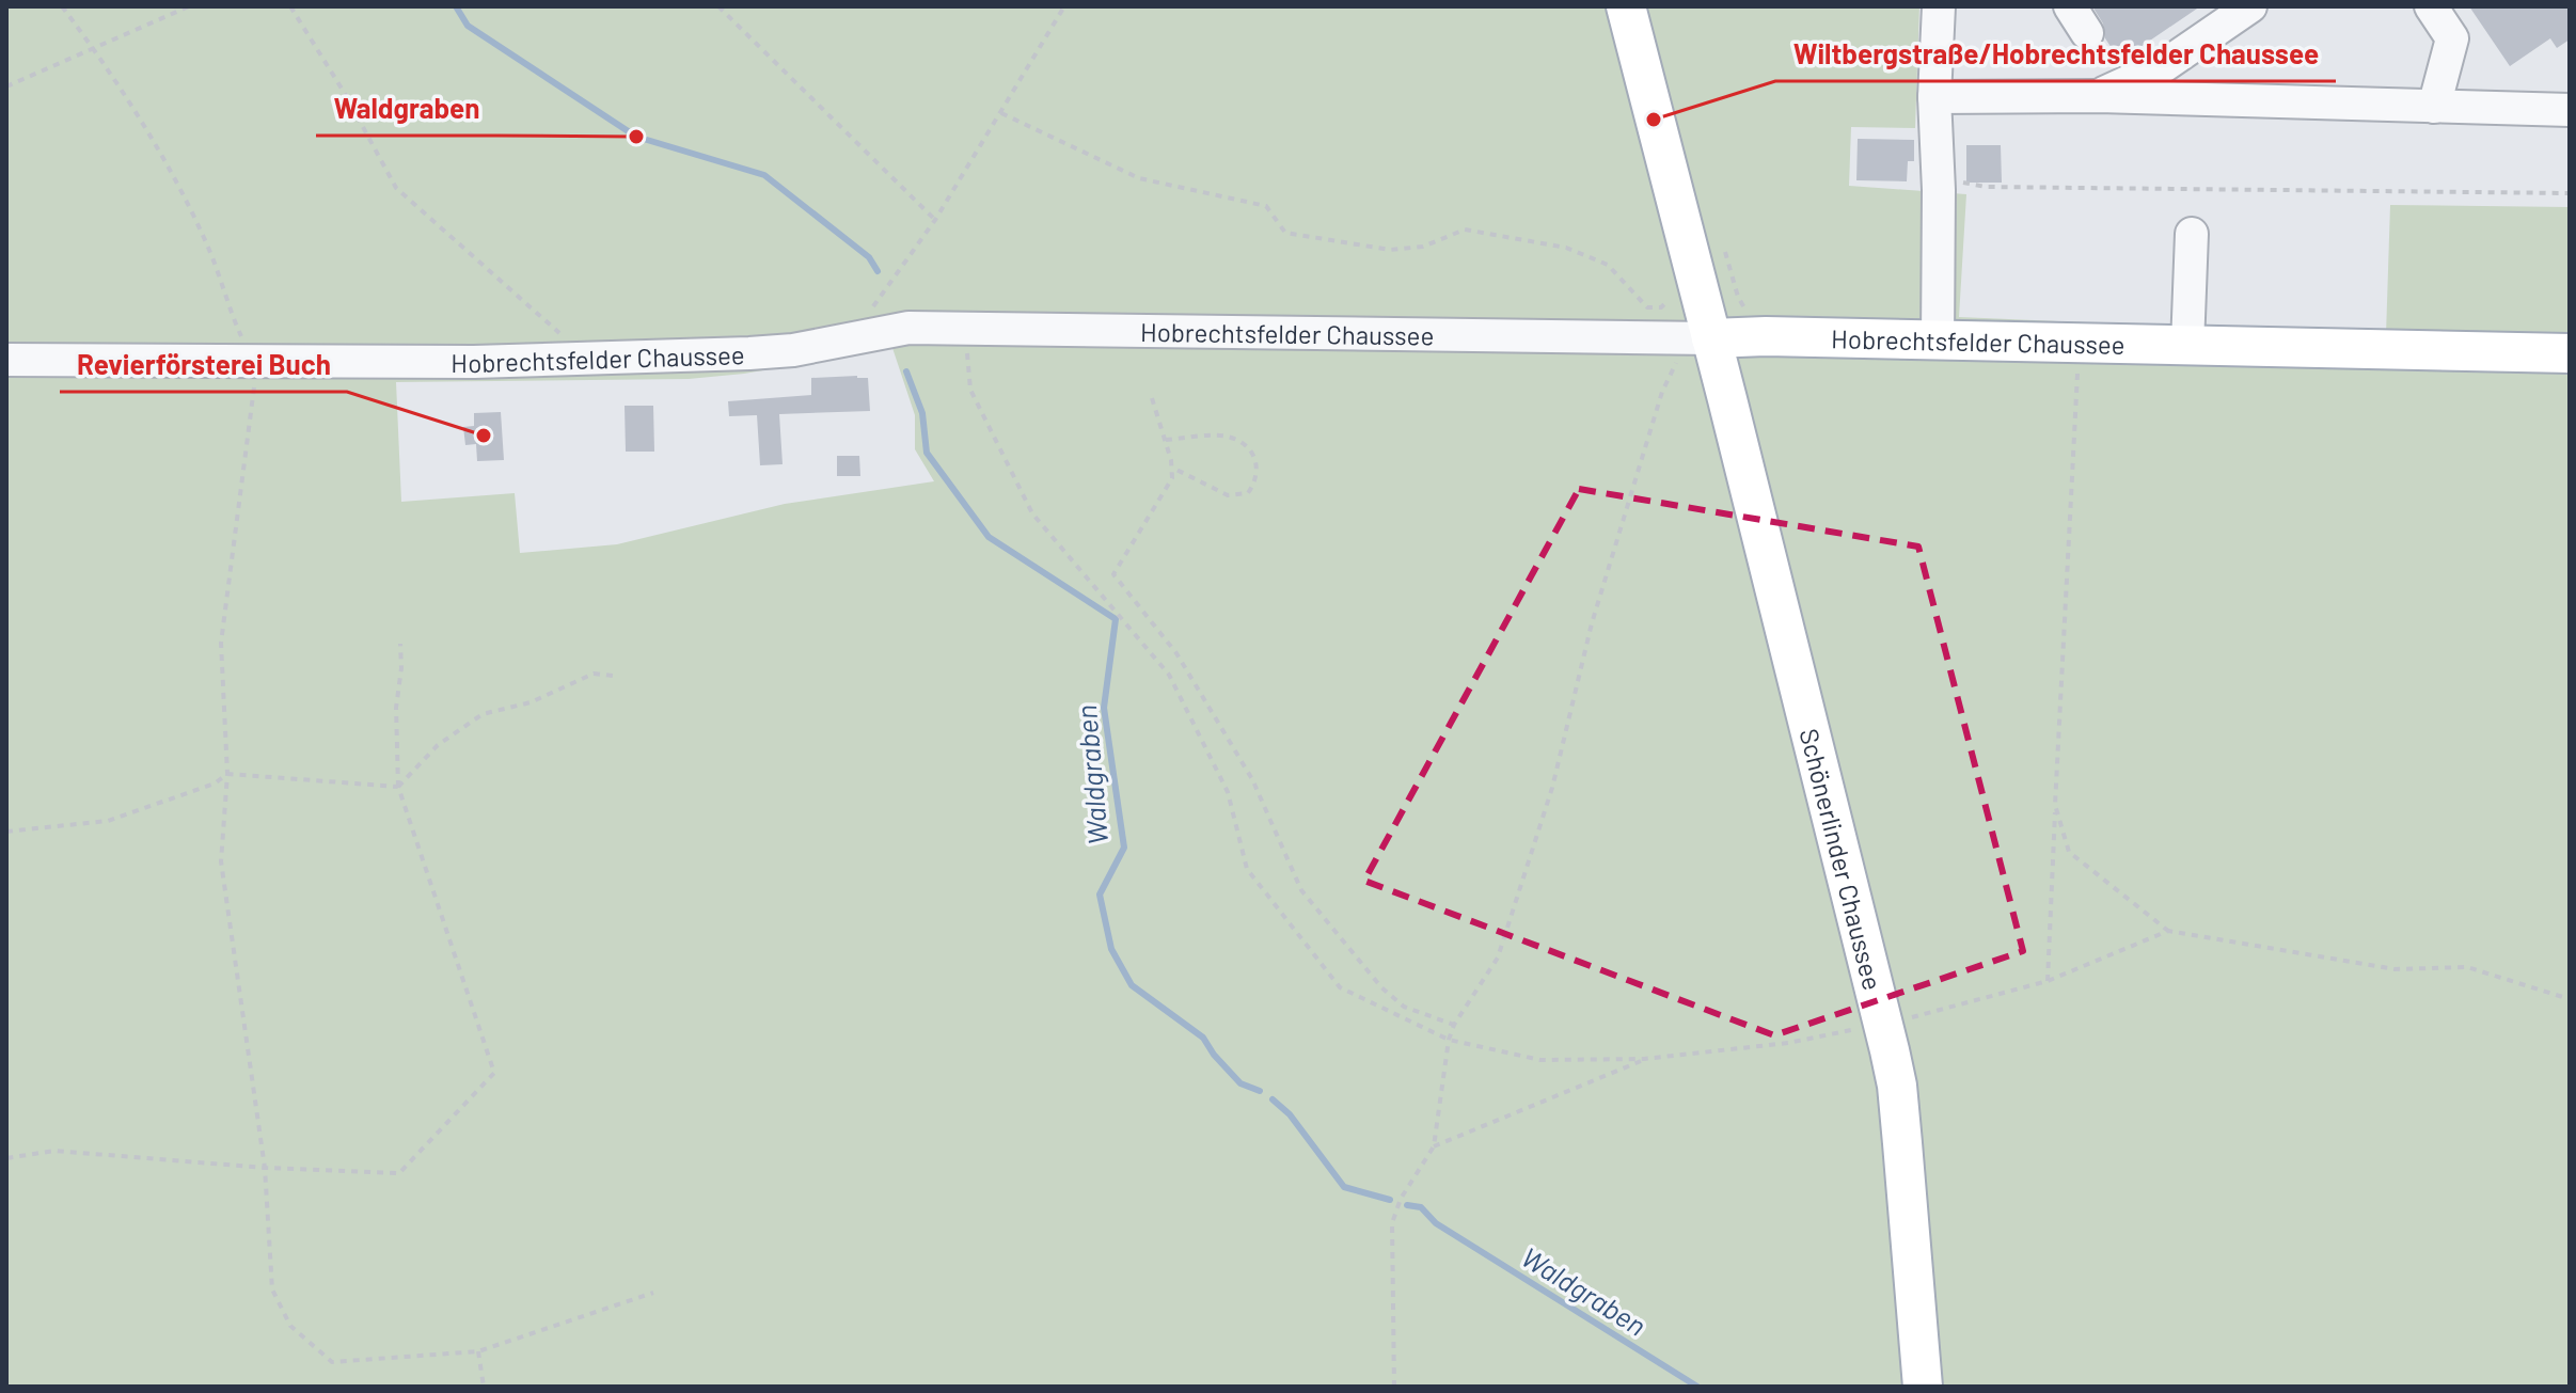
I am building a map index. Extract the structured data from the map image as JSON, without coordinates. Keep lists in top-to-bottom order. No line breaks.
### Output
{"streets":{"main road":["Hobrechtsfelder Chaussee","Schönerlinder Chaussee"]},"crossings":[["Hobrechtsfelder Chaussee","Schönerlinder Chaussee"]],"water":["Waldgraben"],"places":["Wiltbergstraße/Hobrechtsfelder Chaussee","Waldgraben","Revierförsterei Buch"]}
